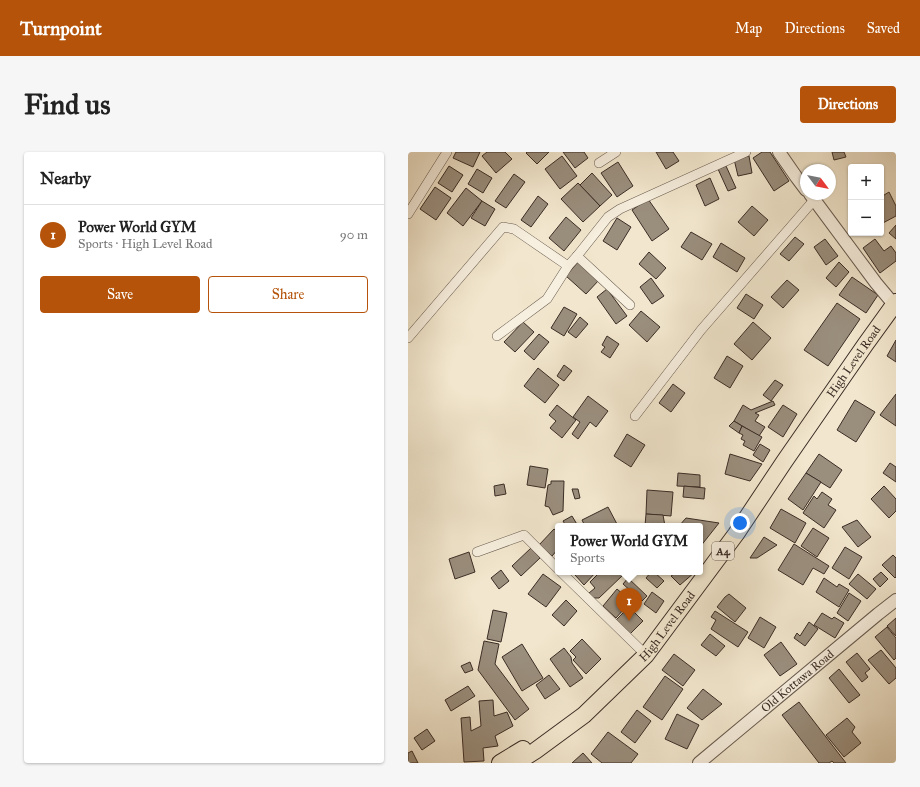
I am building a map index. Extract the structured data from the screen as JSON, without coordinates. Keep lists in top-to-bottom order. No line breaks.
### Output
{"streets":{"highway":["High Level Road","A4"],"street":["Old Kottawa Road"]},"north":"bottom right","page":{"header":"Turnpoint","nav":["Map","Directions","Saved"],"buttons":["Directions",["Save","Share"]],"title":"Find us","heading":"Nearby","map_buttons":["+","−"],"list":[{"mark":"1","name":"Power World GYM","note":"Sports · High Level Road","value":"90 m"}],"popup":["Power World GYM","Sports"],"pins":"1"}}
